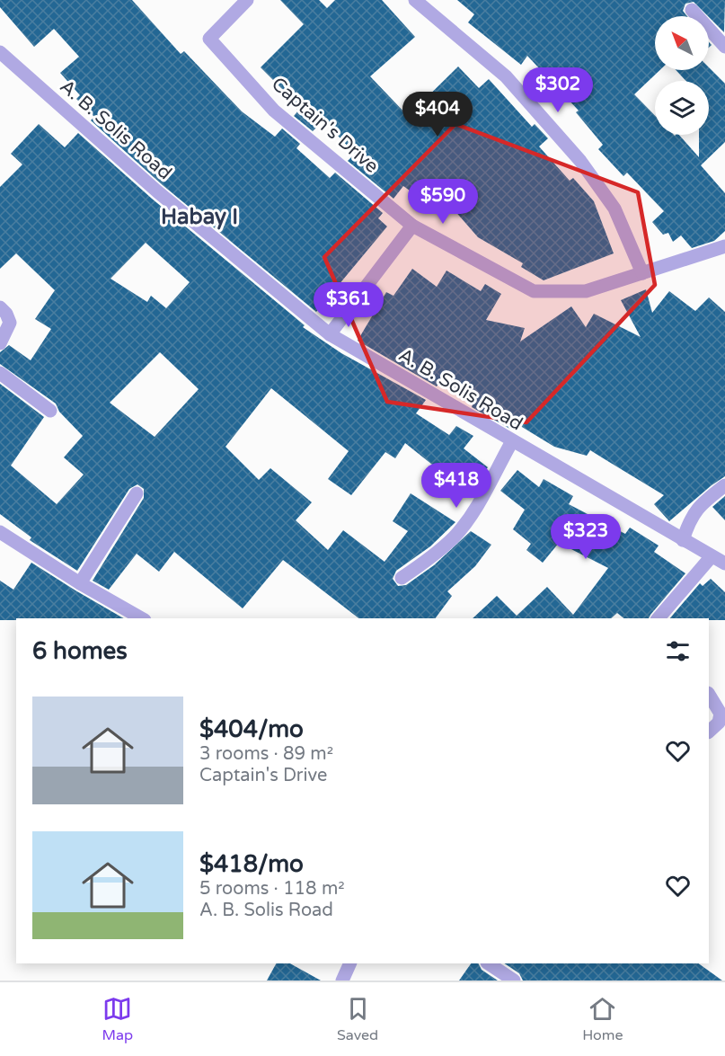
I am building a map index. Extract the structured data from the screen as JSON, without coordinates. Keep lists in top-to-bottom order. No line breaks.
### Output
{"streets":{"street":["Captain's Drive","A. B. Solis Road"]},"districts":["Habay I"],"north":"top left","page":{"price":["$302","$404","$590","$361","$418","$323"],"heading":"6 homes","list":[{"name":"$404/mo","note":"3 rooms · 89 m² · Captain's Drive"},{"name":"$418/mo","note":"5 rooms · 118 m² · A. B. Solis Road"}],"tabs":["Map","Saved","Home"]}}
